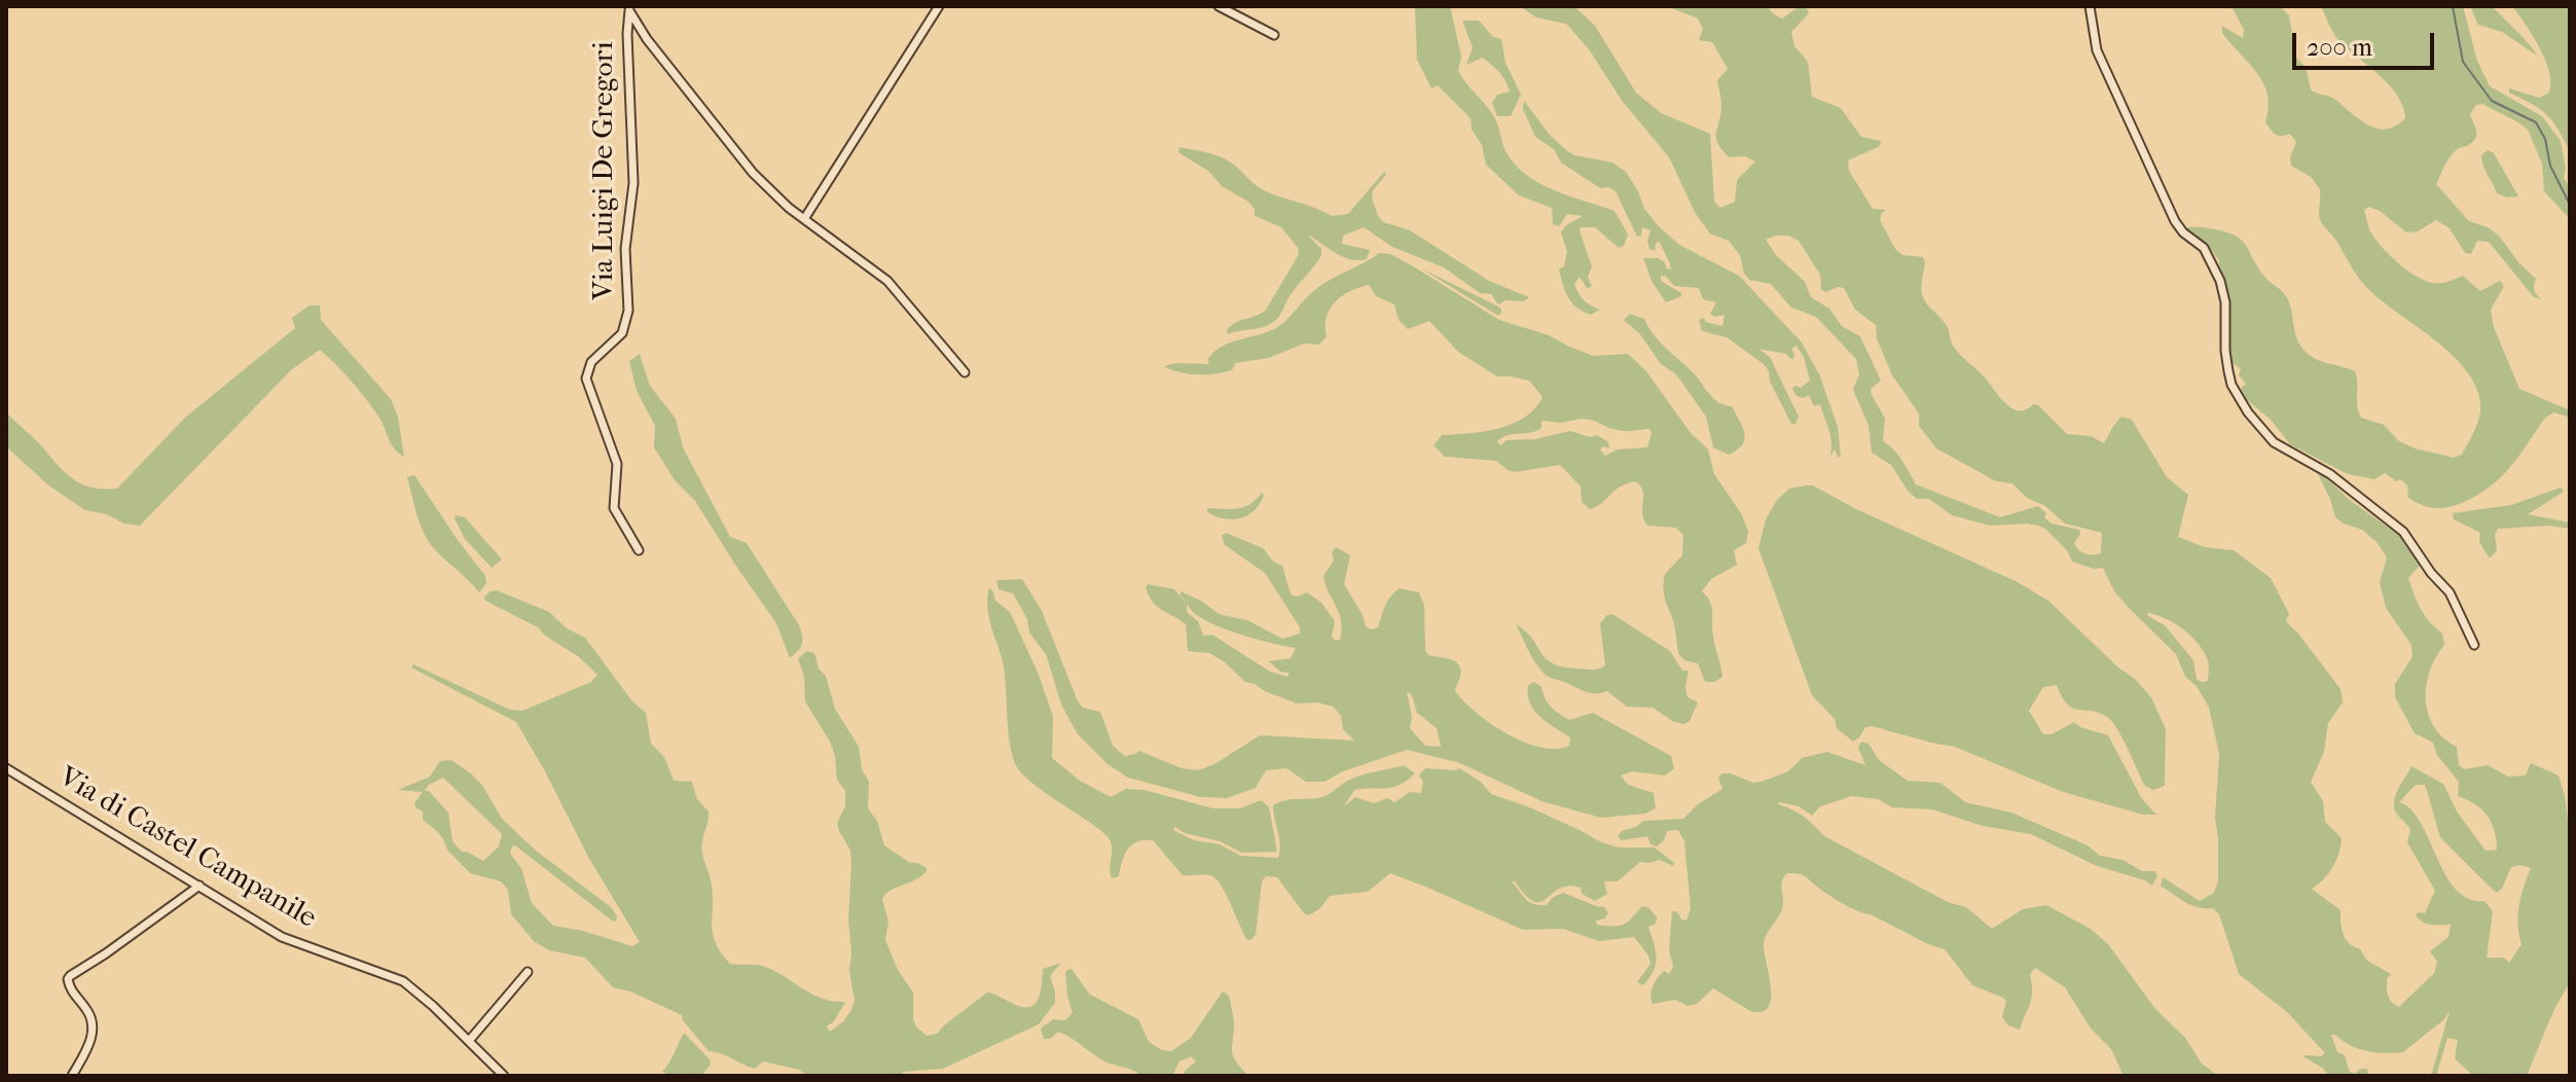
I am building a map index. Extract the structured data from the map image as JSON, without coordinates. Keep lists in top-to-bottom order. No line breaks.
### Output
{"streets":{"street":["Via Luigi De Gregori","Via di Castel Campanile"]},"scale_bar":"200 m"}
